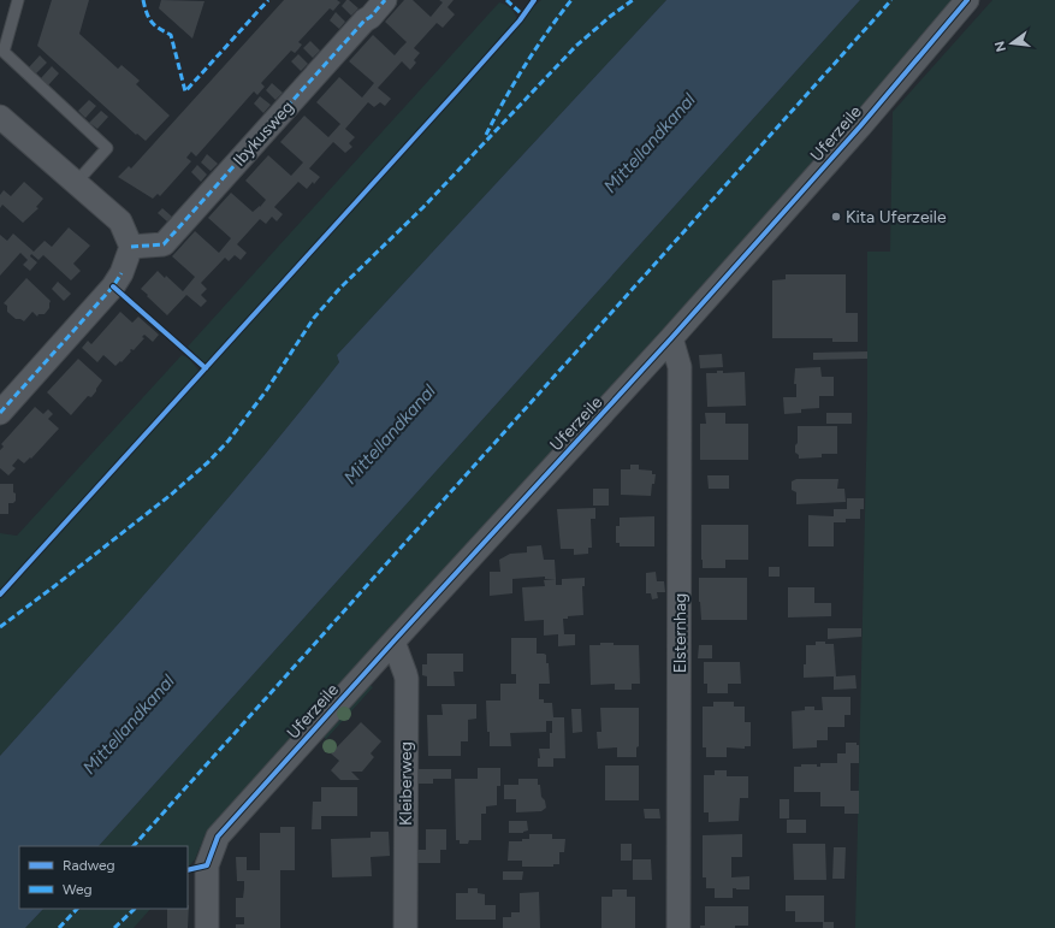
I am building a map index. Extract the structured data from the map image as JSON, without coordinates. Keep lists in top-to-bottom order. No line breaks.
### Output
{"streets":{"street":["Ibykusweg","Uferzeile","Elsternhag","Kleiberweg"]},"crossings":[["Uferzeile","Elsternhag"],["Uferzeile","Kleiberweg"]],"water":["Mittellandkanal"],"places":["Kita Uferzeile"],"legend":["Radweg","Weg"],"north":"left"}
